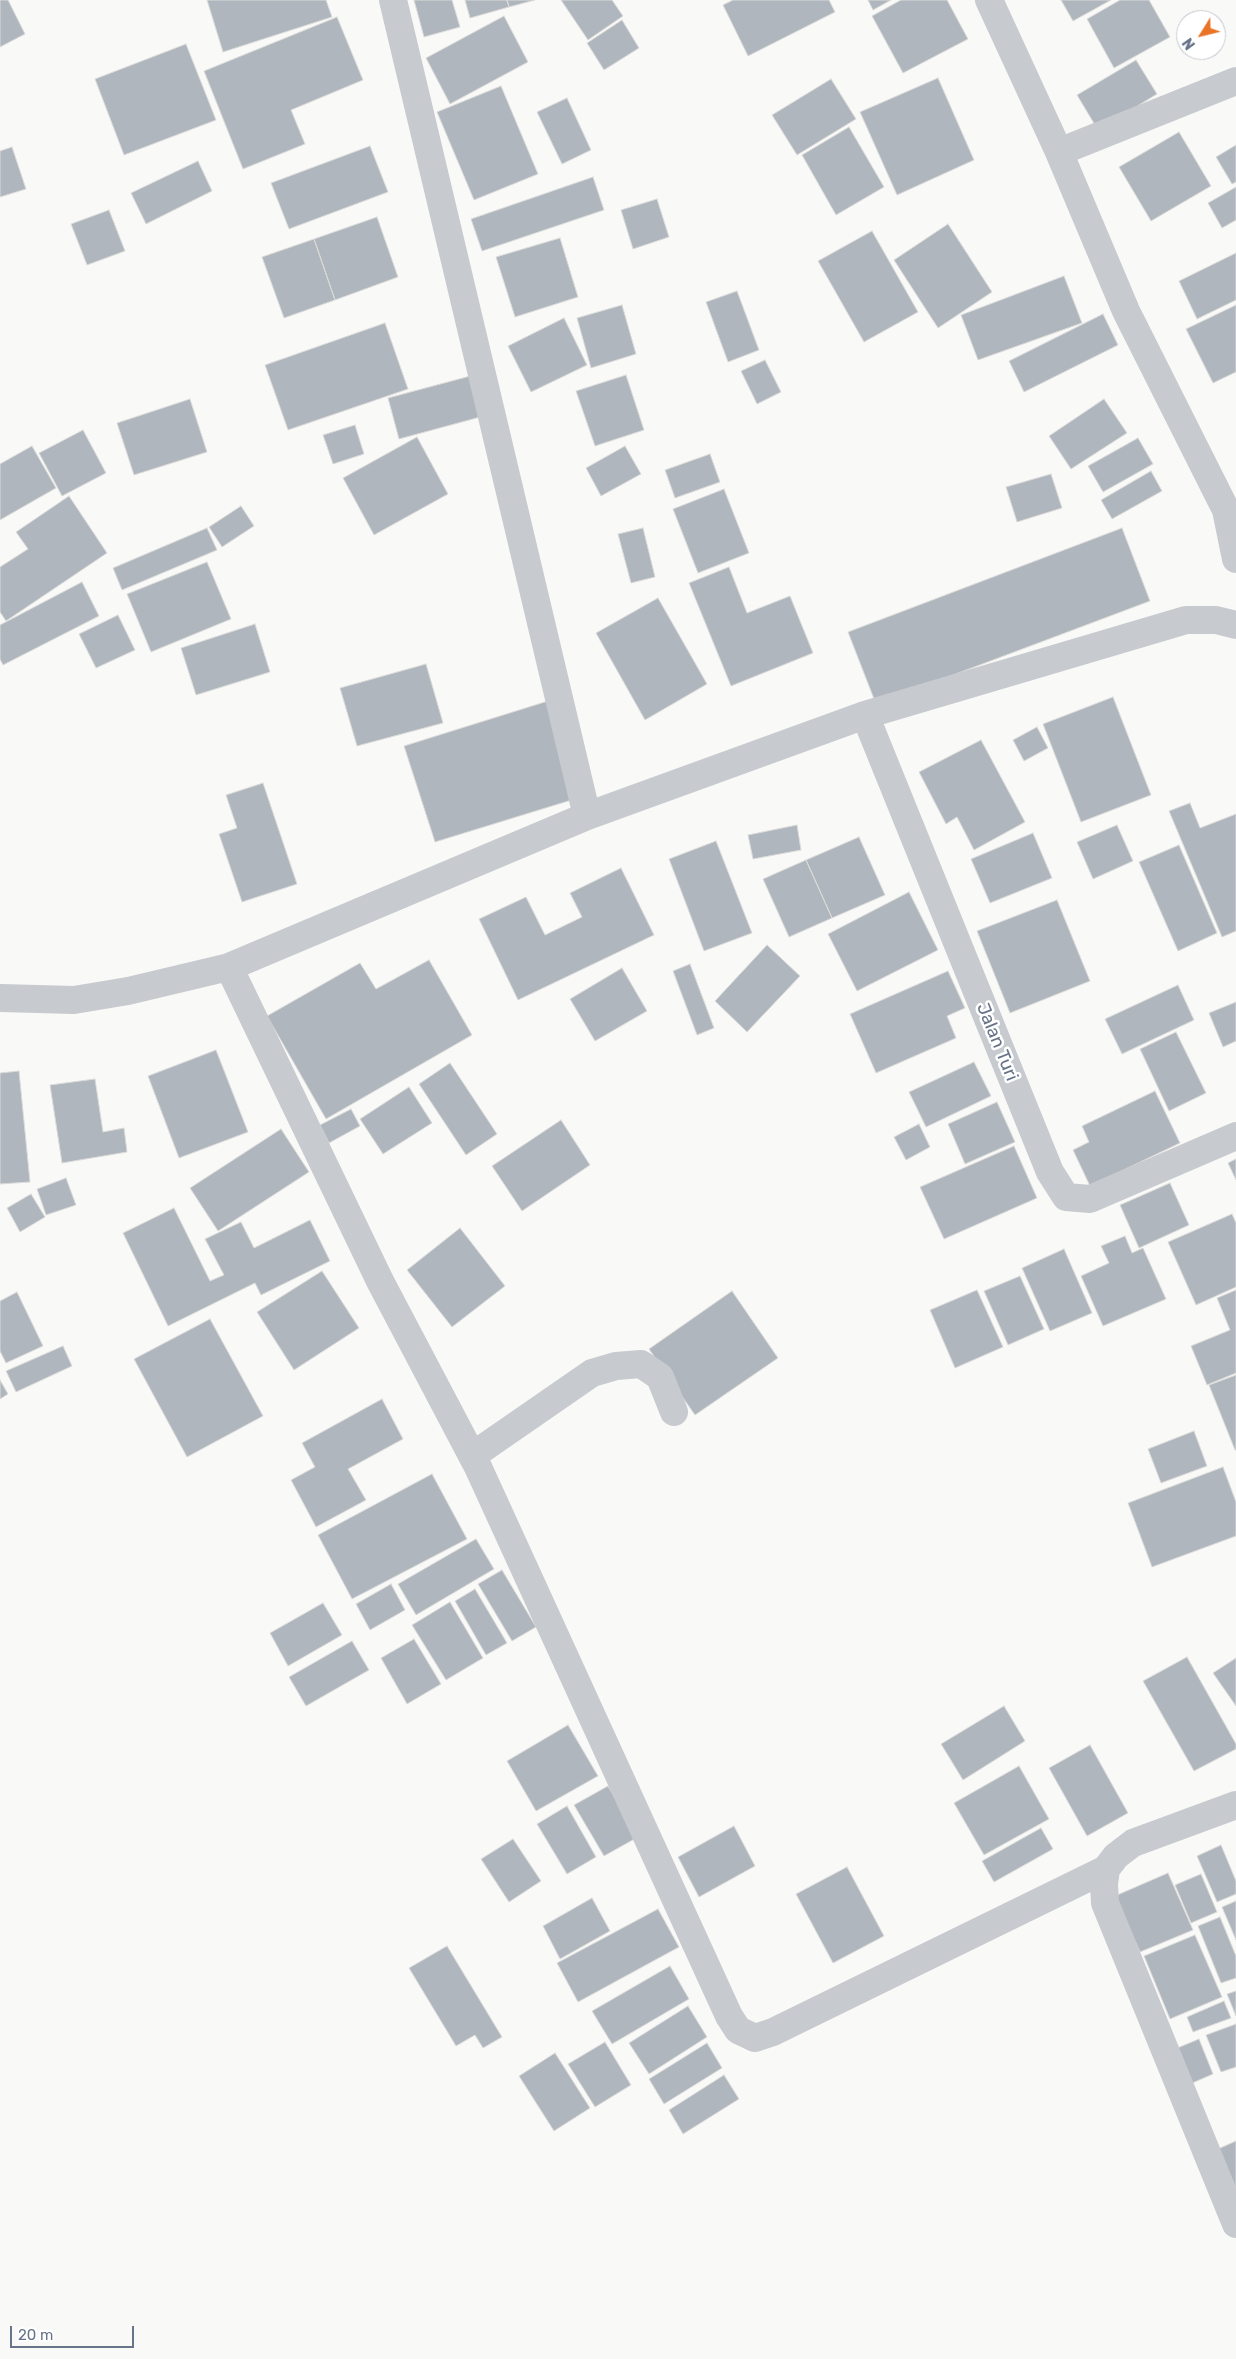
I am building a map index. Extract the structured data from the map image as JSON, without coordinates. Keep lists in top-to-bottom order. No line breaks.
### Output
{"streets":{"street":["Jalan Turi"]},"scale_bar":"20 m","north":"bottom left"}
